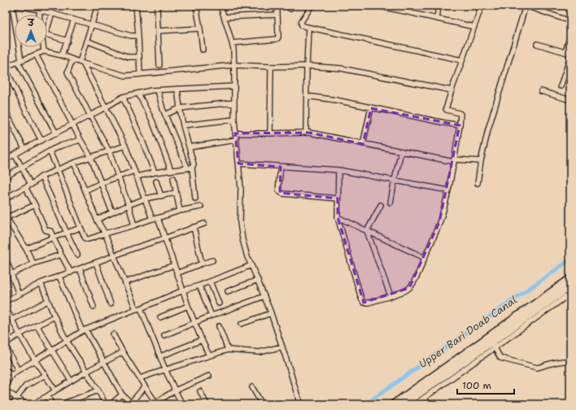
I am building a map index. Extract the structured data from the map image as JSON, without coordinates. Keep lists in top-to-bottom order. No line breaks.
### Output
{"water":["Upper Bari Doab Canal"],"scale_bar":"100 m","north":"top"}
